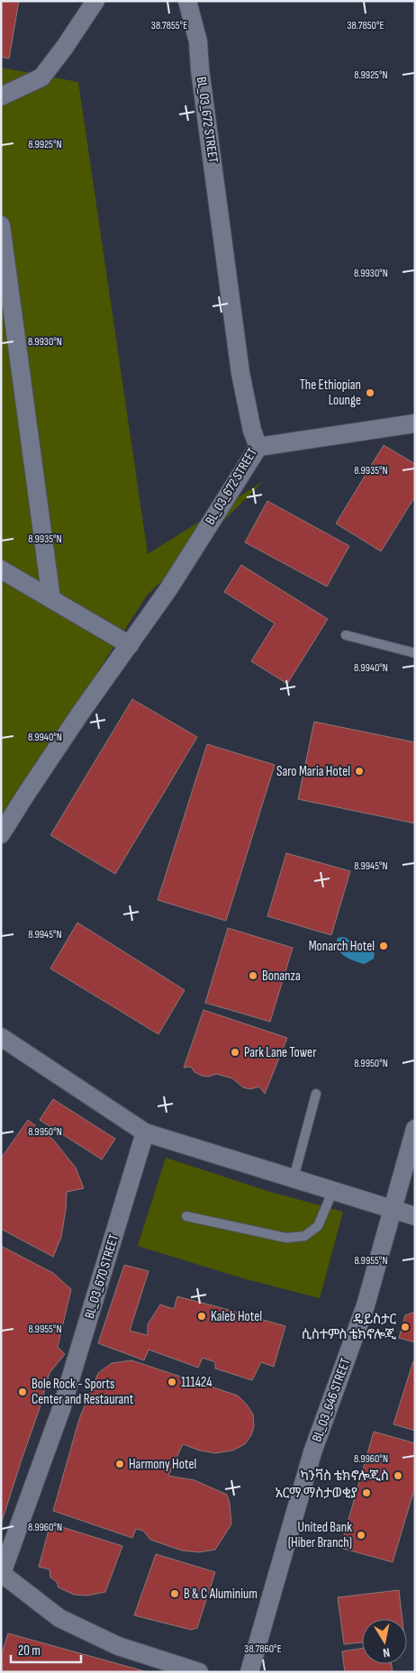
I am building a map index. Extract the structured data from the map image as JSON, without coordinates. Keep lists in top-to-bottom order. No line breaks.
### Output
{"streets":{"street":["BL_03_672 STREET","BL_03_670 STREET","BL_03_646 STREET"]},"places":["The Ethiopian Lounge","Saro Maria Hotel","Monarch Hotel","Bonanza","Park Lane Tower","Kaleb Hotel","ዴይስታር ሲስተምስ ቴክኖሎጂ","111424","Bole Rock - Sports Center and Restaurant","Harmony Hotel","ካንቫስ ቴክኖሎጂስ","አርማ ማስታወቂያ","United Bank (Hiber Branch)","B & C Aluminium"],"scale_bar":"20 m","north":"bottom","coordinates":["38.7855°E","38.7850°E","8.9925°N","8.9930°N","8.9935°N","8.9940°N","8.9945°N","8.9950°N","8.9955°N","8.9960°N","38.7860°E"]}
